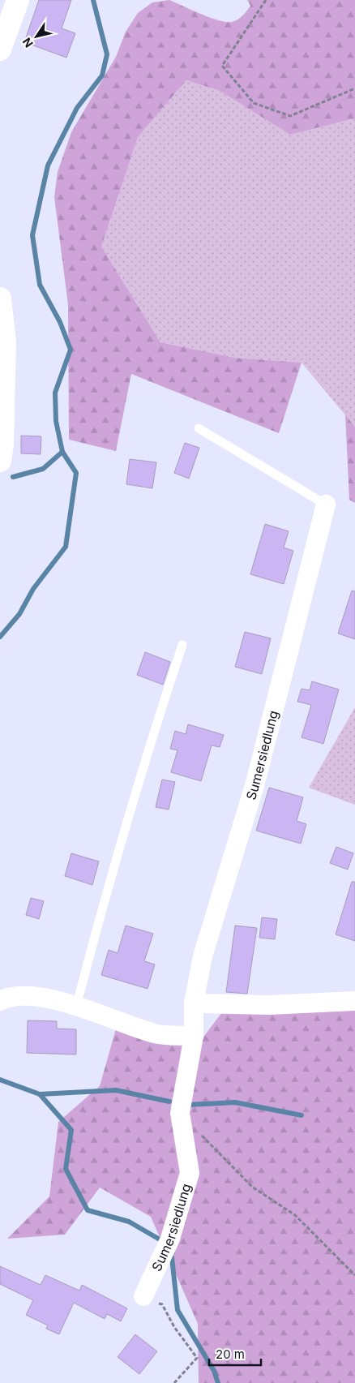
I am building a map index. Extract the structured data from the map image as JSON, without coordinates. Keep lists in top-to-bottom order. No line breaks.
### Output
{"streets":{"street":["Sumersiedlung"]},"scale_bar":"20 m","north":"bottom left"}
